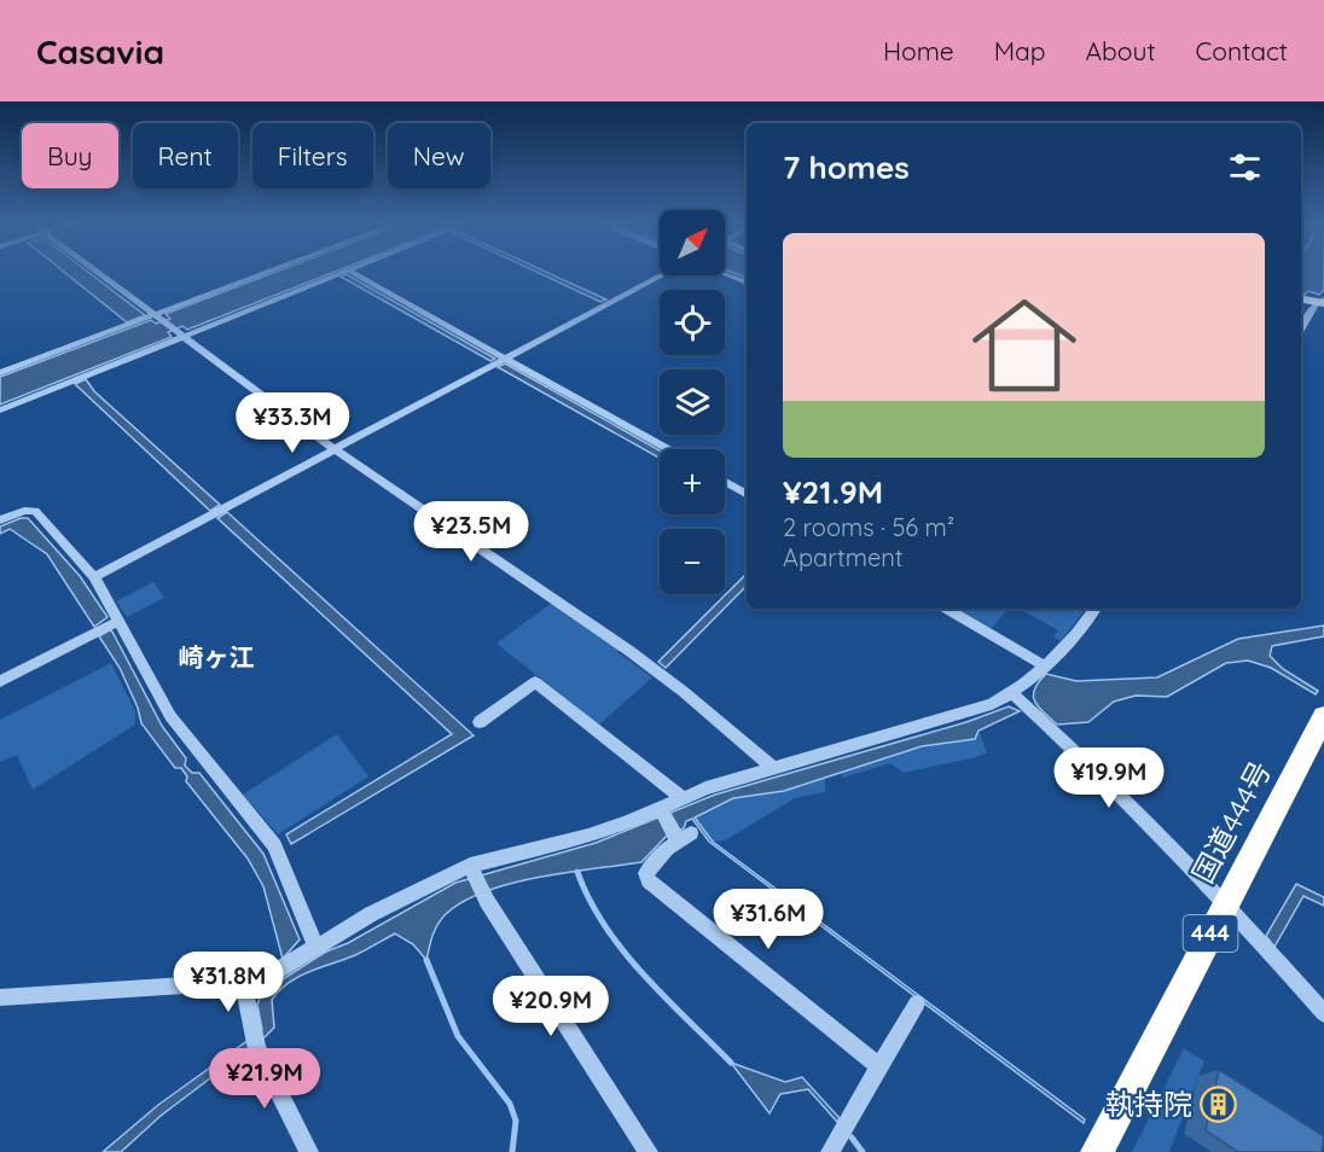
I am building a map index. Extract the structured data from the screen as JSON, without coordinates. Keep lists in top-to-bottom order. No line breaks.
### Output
{"streets":{"highway":["国道444号","444"]},"districts":["崎ヶ江"],"places":{"building":["執持院"]},"north":"top right","page":{"header":"Casavia","nav":["Home","Map","About","Contact"],"chip":["Buy","Rent","Filters","New"],"heading":"7 homes","map_buttons":["+","−"],"list":[{"name":"¥21.9M","note":"2 rooms · 56 m² · Apartment"}],"price":["¥33.3M","¥23.5M","¥19.9M","¥31.6M","¥31.8M","¥20.9M","¥21.9M"]}}
